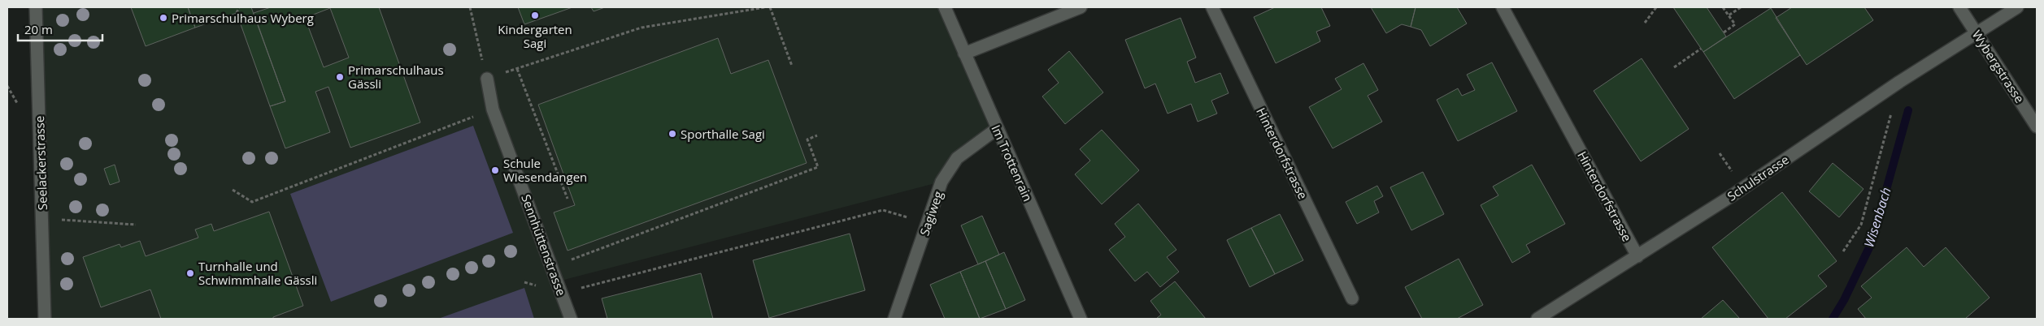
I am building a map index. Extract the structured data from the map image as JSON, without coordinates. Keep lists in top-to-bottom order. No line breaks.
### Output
{"streets":{"street":["Wybergstrasse","Hinterdorfstrasse","Seelackerstrasse","Im Trottenrain","Schulstrasse","Sagiweg","Sennhüttenstrasse"]},"crossings":[["Wybergstrasse","Schulstrasse"],["Hinterdorfstrasse","Schulstrasse"],["Im Trottenrain","Sagiweg"]],"water":["Wisenbach"],"places":["Kindergarten Sagi","Primarschulhaus Wyberg","Primarschulhaus Gässli","Sporthalle Sagi","Schule Wiesendangen","Turnhalle und Schwimmhalle Gässli"],"scale_bar":"20 m"}
